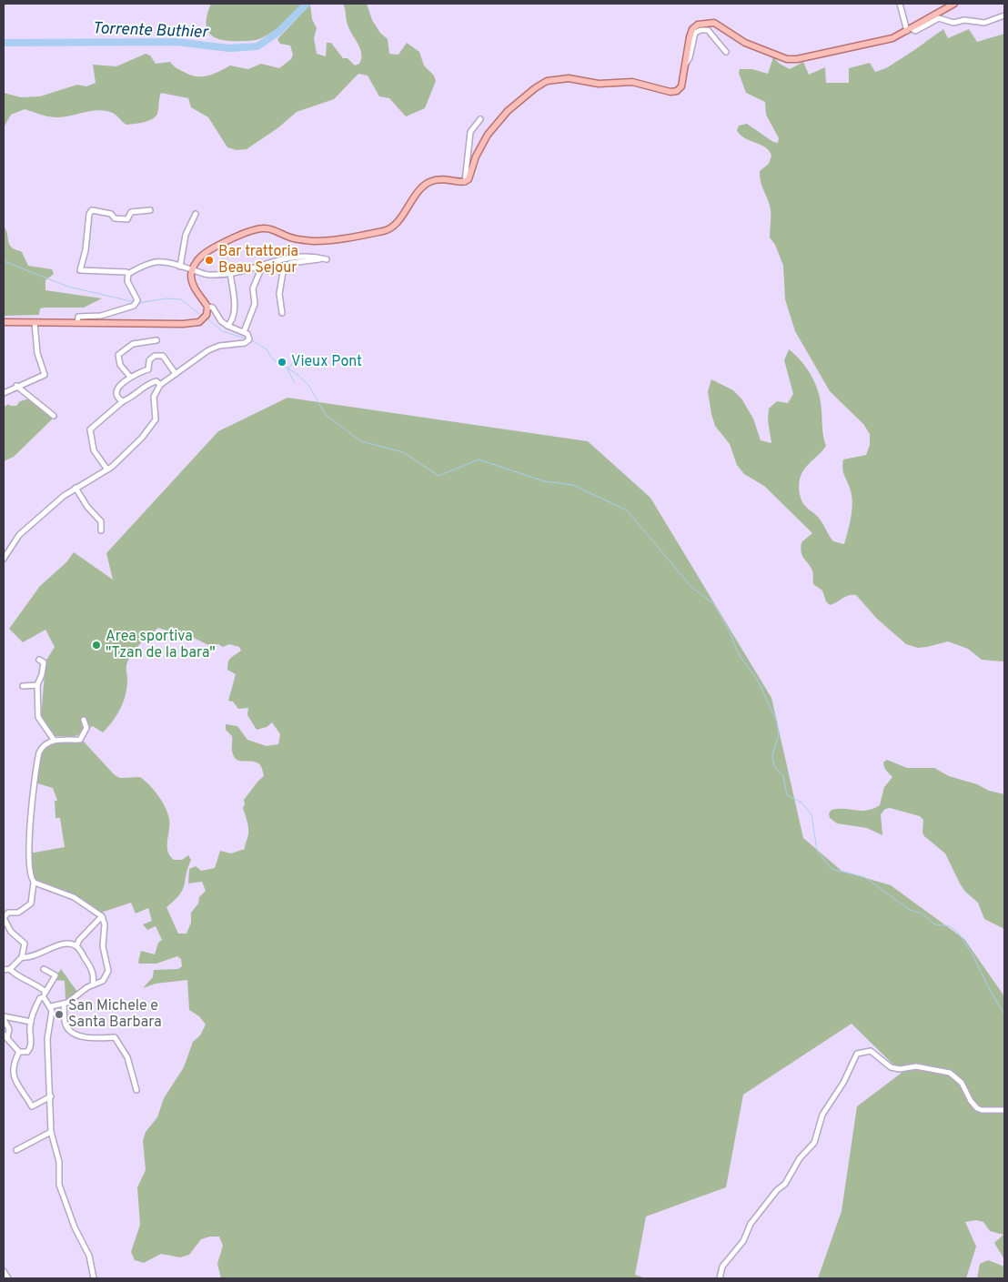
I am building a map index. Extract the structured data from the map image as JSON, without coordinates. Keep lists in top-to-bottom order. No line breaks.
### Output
{"water":["Torrente Buthier"],"places":["Bar trattoria Beau Sejour","Vieux Pont","Area sportiva \"Tzan de la bara\"","San Michele e Santa Barbara"]}
